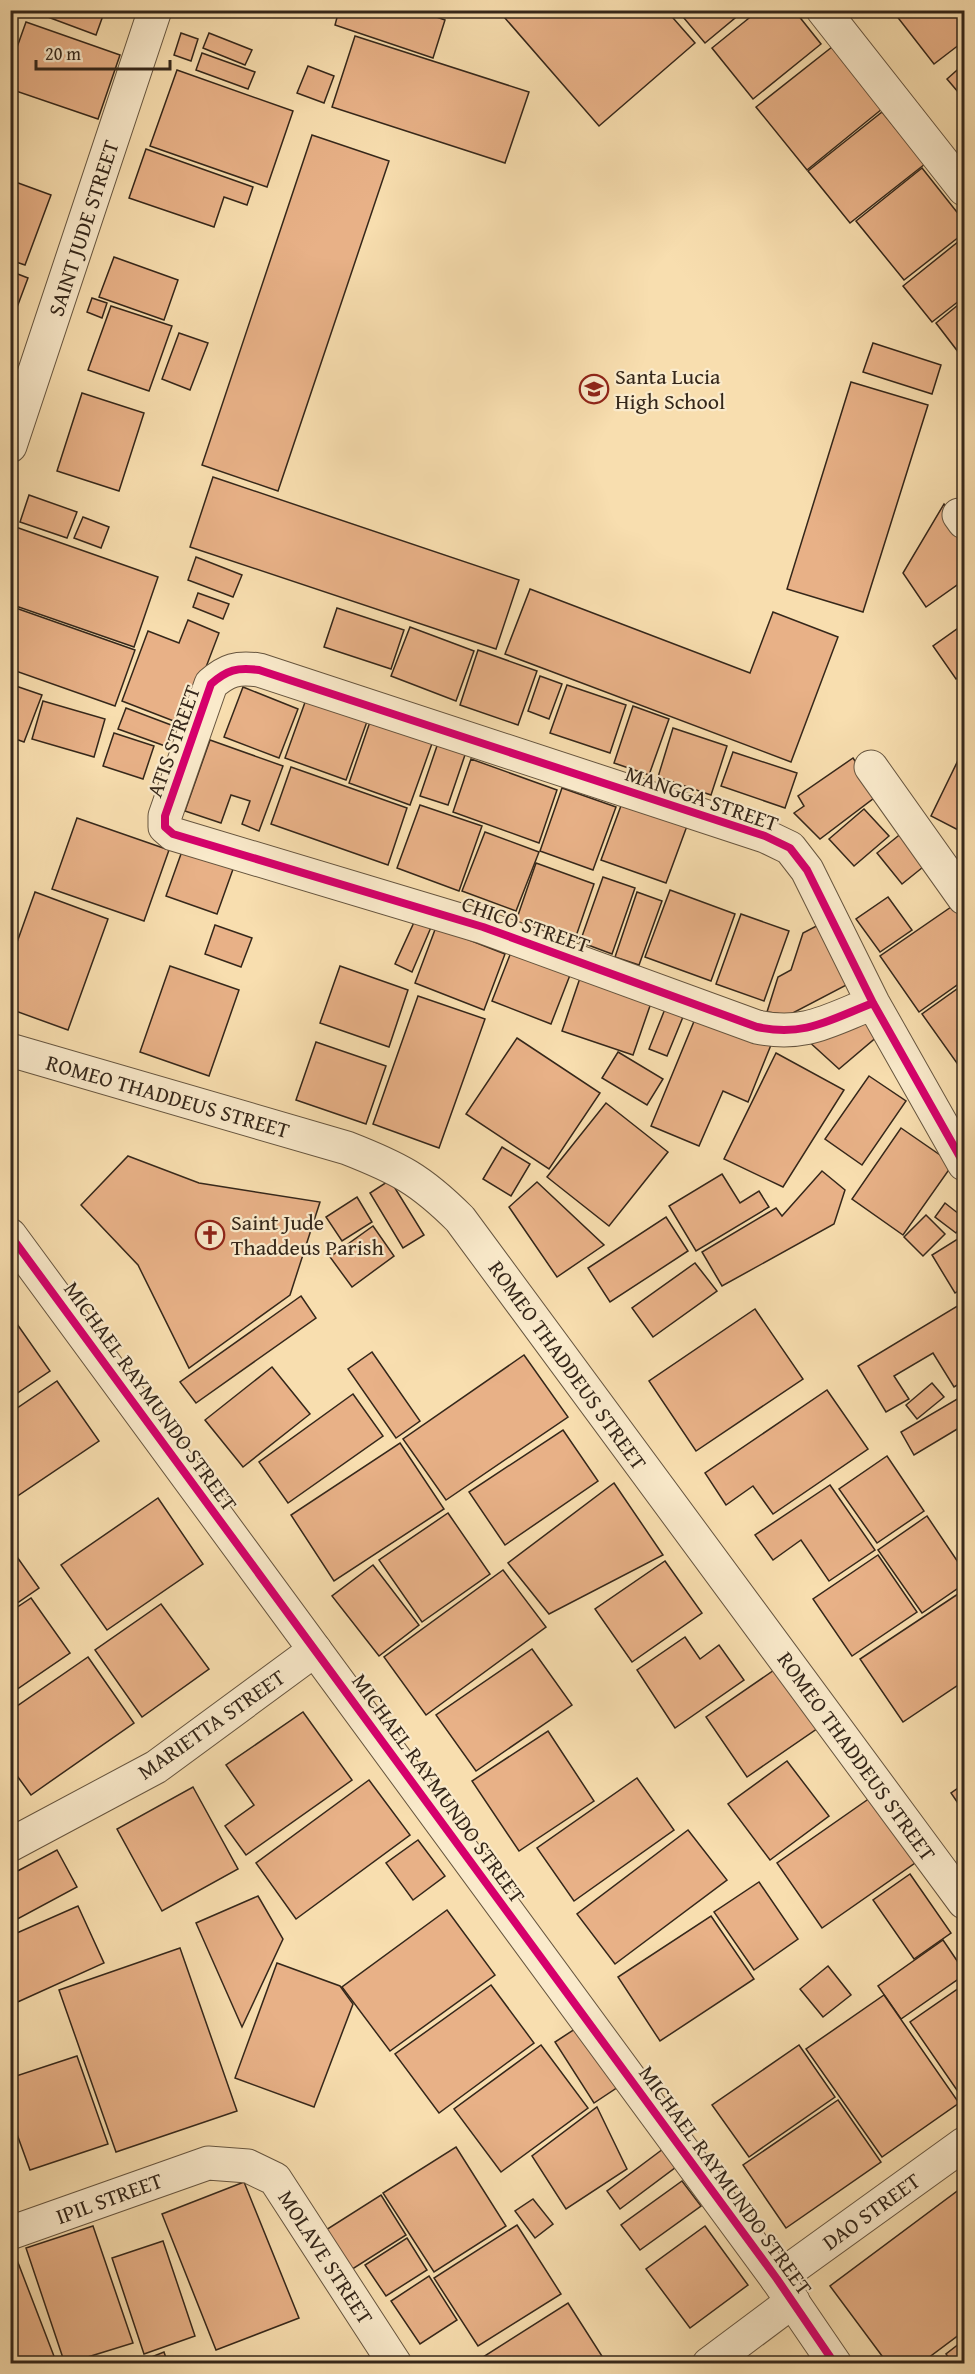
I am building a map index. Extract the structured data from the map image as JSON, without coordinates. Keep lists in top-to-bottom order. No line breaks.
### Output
{"streets":{"street":["SAINT JUDE STREET","ATIS STREET","MANGGA STREET","CHICO STREET","ROMEO THADDEUS STREET","MICHAEL RAYMUNDO STREET","MARIETTA STREET","IPIL STREET","DAO STREET","MOLAVE STREET"]},"crossings":[["ATIS STREET","MANGGA STREET"],["ATIS STREET","CHICO STREET"],["MANGGA STREET","CHICO STREET"],["MICHAEL RAYMUNDO STREET","MARIETTA STREET"],["MICHAEL RAYMUNDO STREET","DAO STREET"],["IPIL STREET","MOLAVE STREET"]],"places":{"school or university":["Santa Lucia High School"],"church":["Saint Jude Thaddeus Parish"]},"scale_bar":"20 m"}
